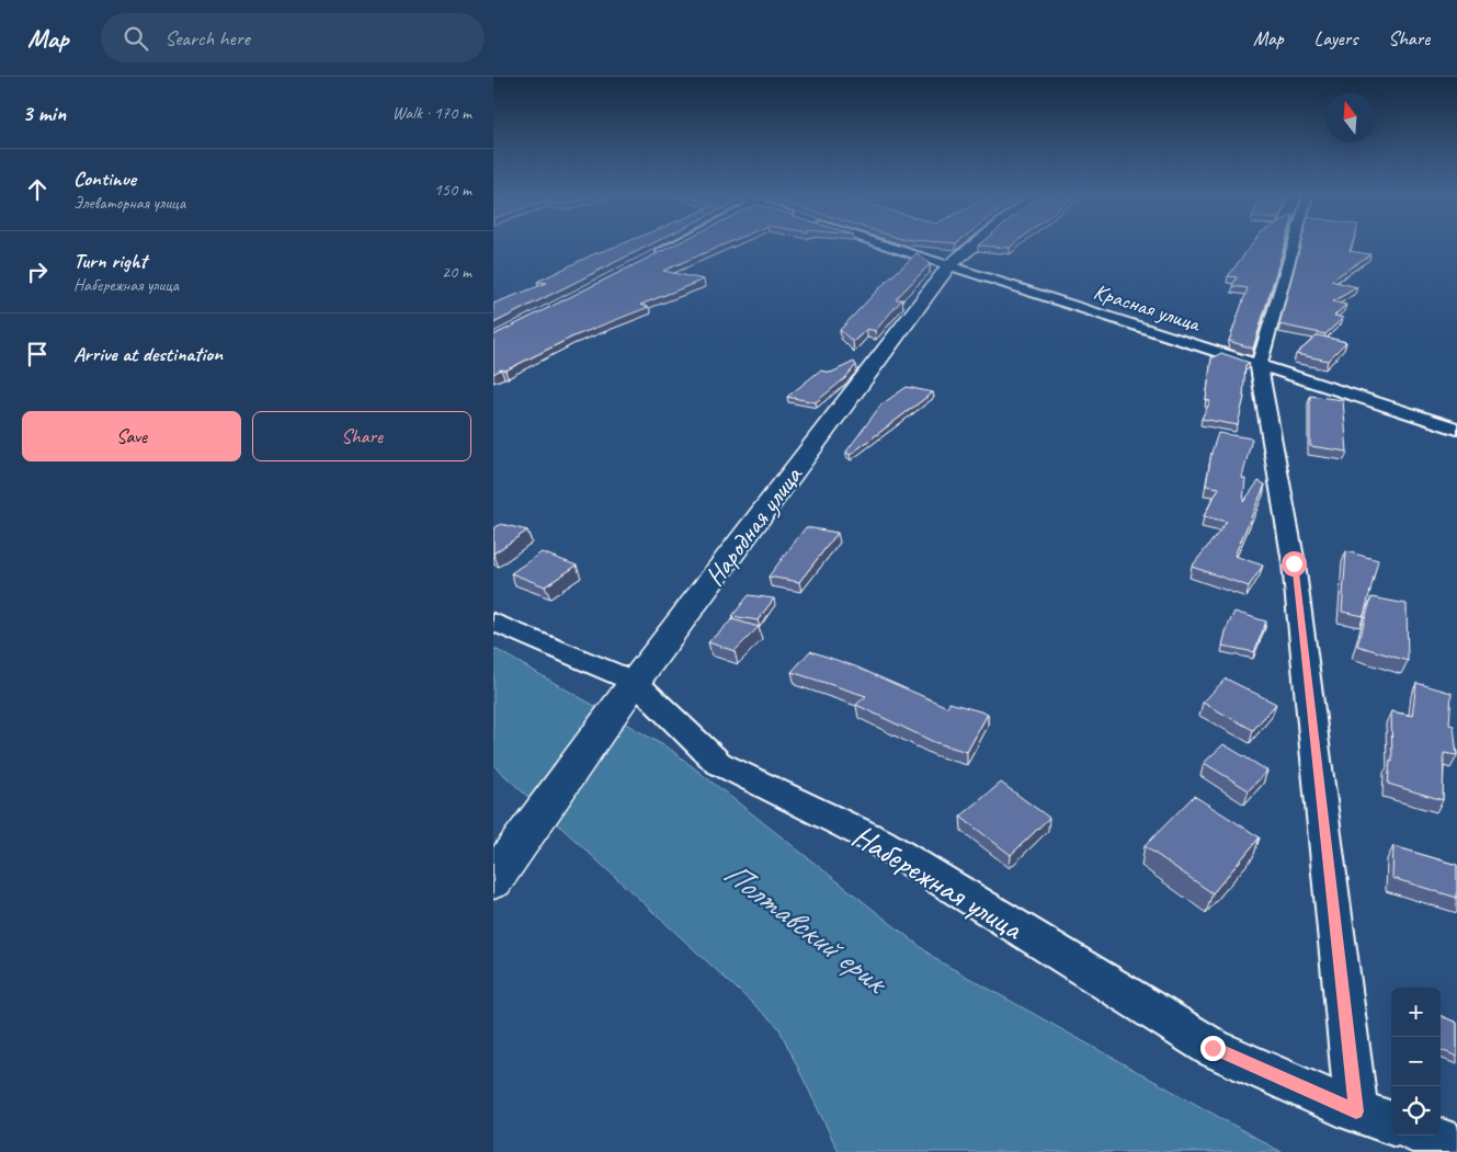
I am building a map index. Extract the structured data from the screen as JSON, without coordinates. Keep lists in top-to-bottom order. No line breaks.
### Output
{"streets":{"main road":["Народная улица"],"street":["Красная улица","Набережная улица"]},"crossings":[["Красная улица","Народная улица"],["Народная улица","Набережная улица"]],"water":["Полтавский ерик"],"north":"top","page":{"header":"Map","search":"Search here","nav":["Map","Layers","Share"],"heading":["3 min","Walk · 170 m"],"list":[["Continue","Элеваторная улица","150 m"],["Turn right","Набережная улица","20 m"],"Arrive at destination"],"buttons":["Save","Share"],"map_buttons":["+","−"]}}
